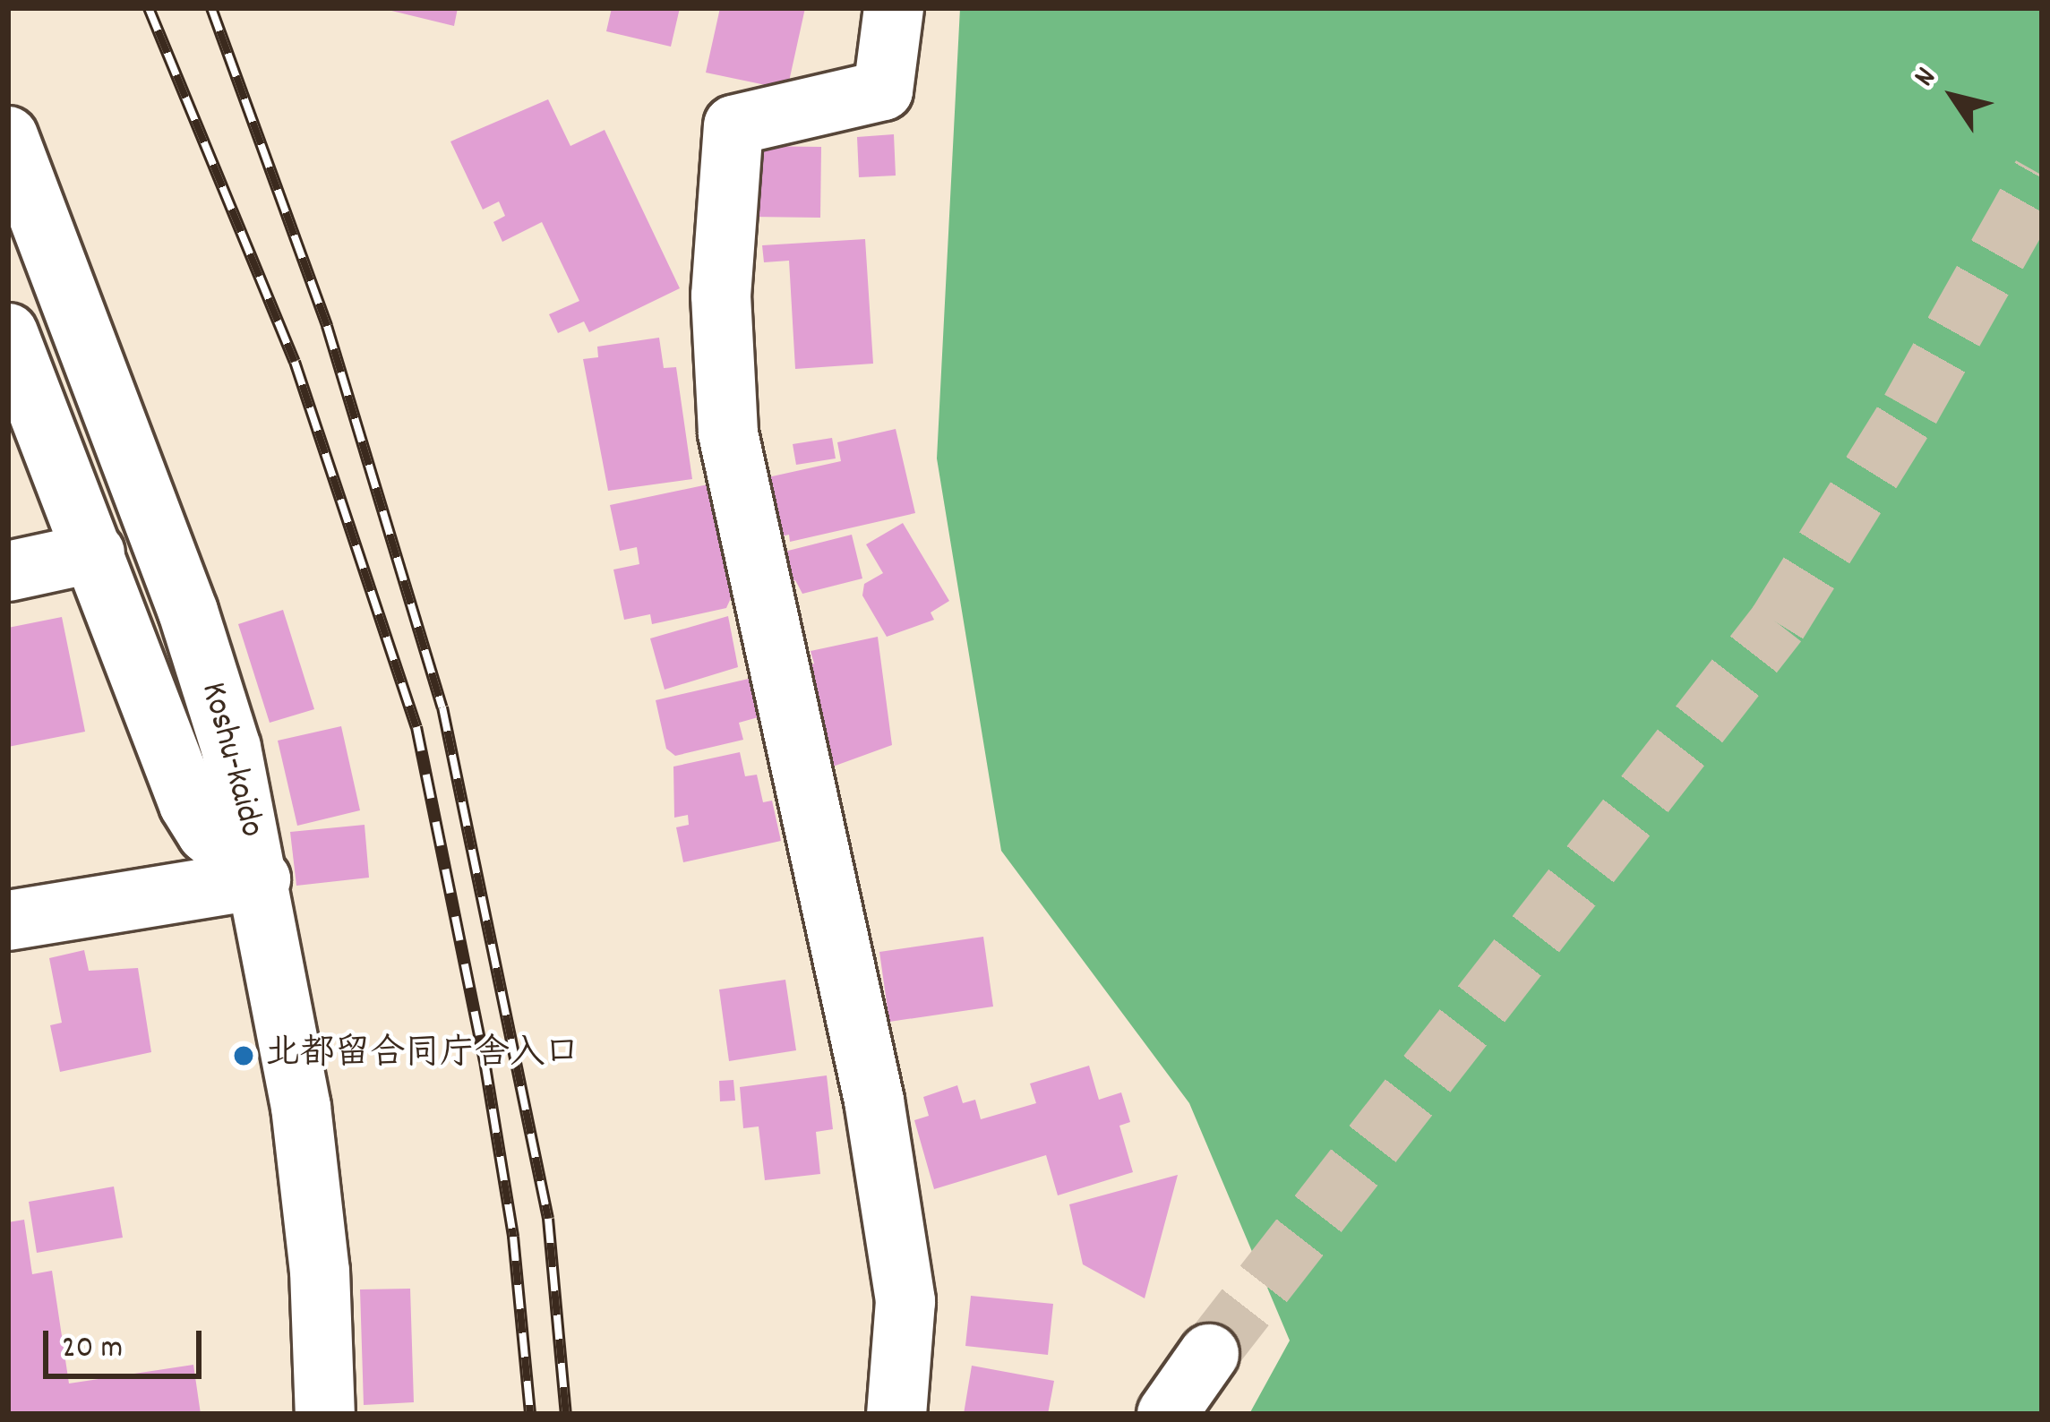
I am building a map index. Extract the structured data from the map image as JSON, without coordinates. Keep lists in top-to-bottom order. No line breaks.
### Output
{"streets":{"main road":["Koshu-kaido"]},"places":["北都留合同庁舎入口"],"scale_bar":"20 m","north":"top left"}
